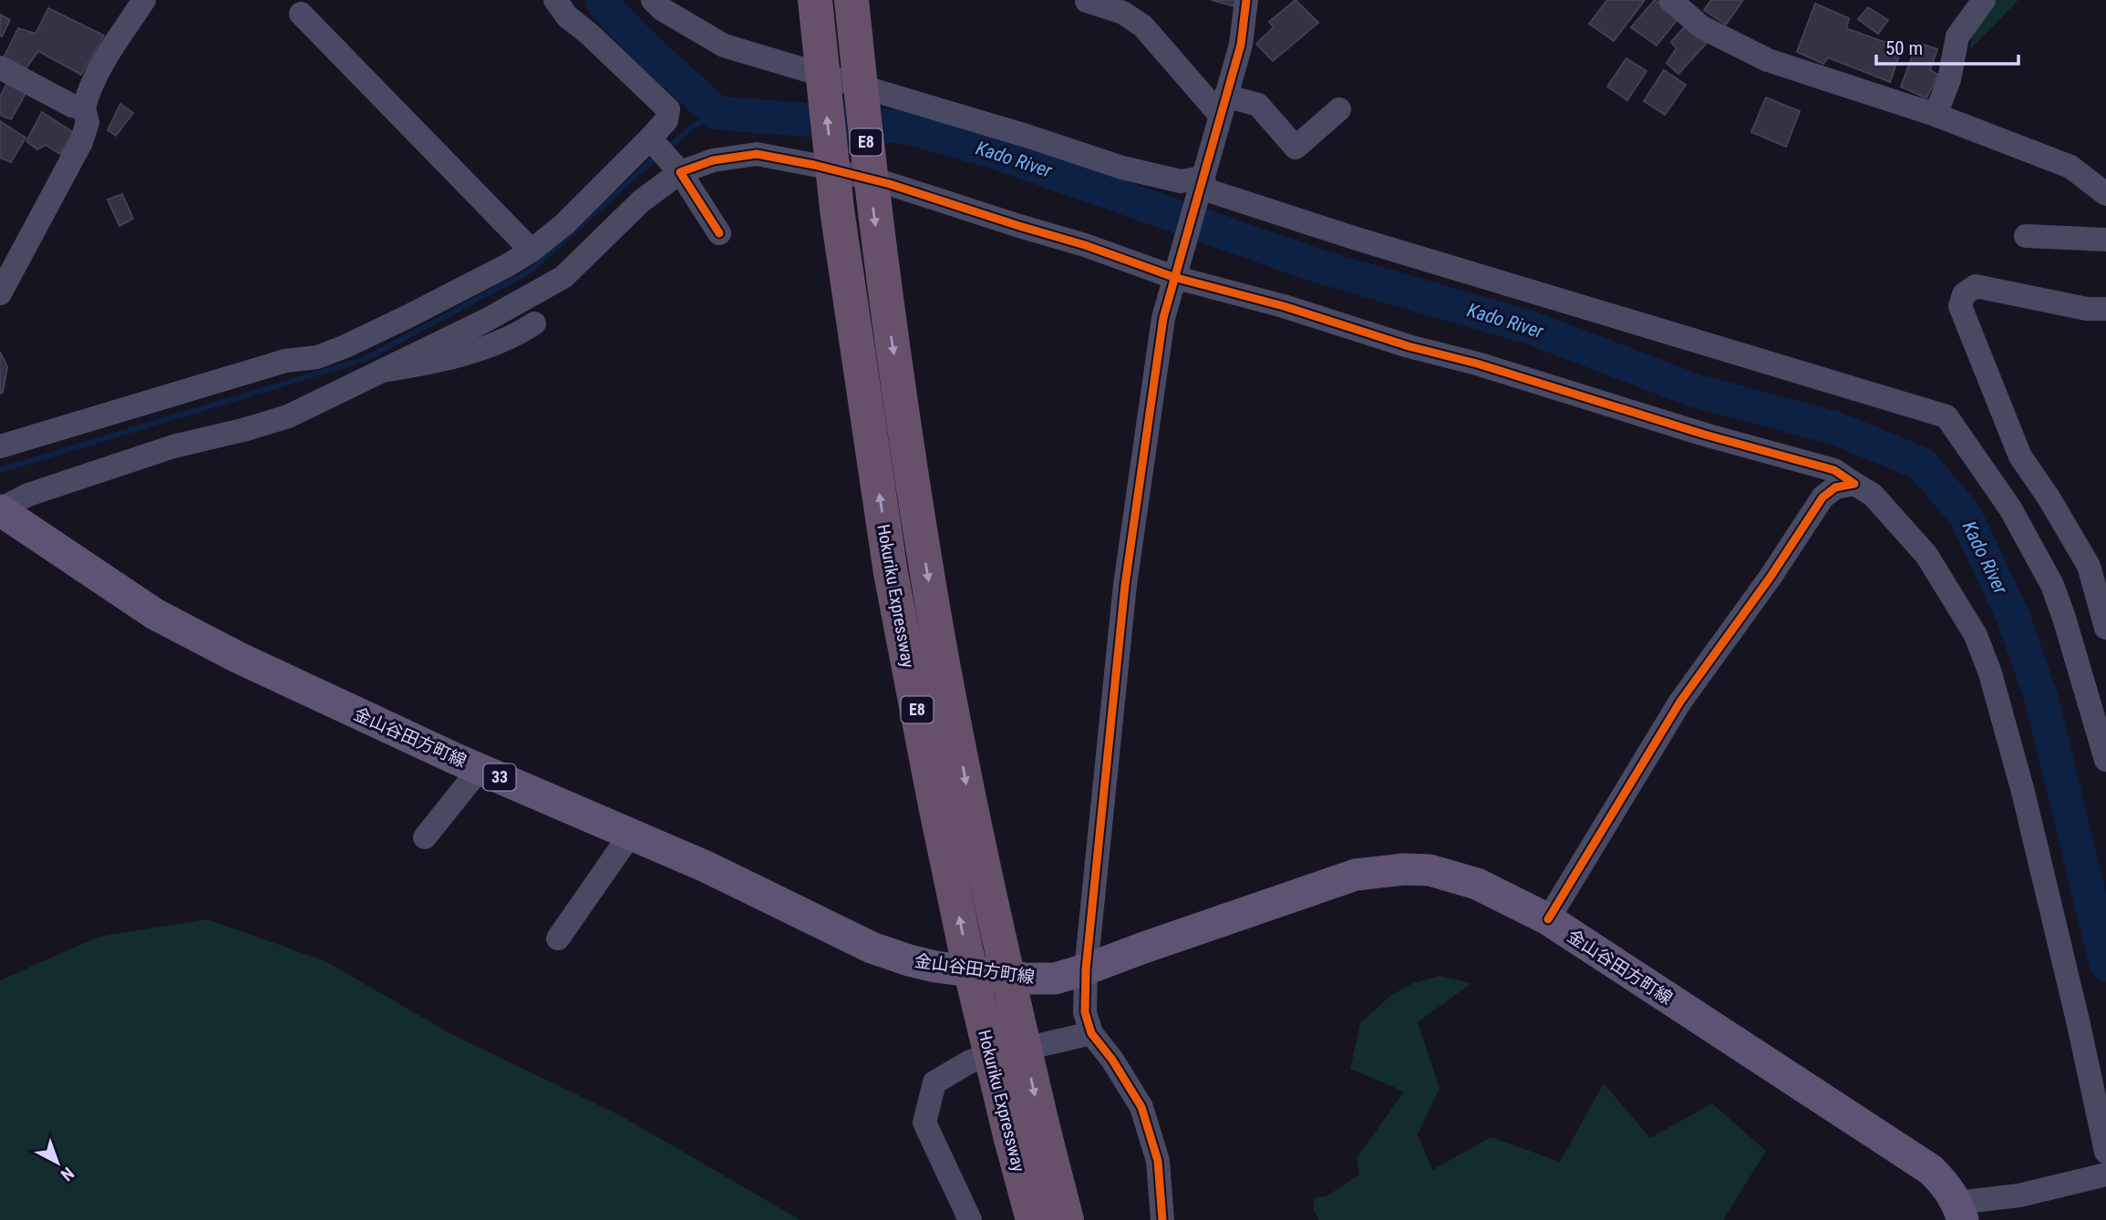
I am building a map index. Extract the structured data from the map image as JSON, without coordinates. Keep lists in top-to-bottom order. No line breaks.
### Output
{"streets":{"highway":["E8","Hokuriku Expressway"],"main road":["金山谷田方町線","33"]},"water":["Kado River"],"scale_bar":"50 m","north":"bottom right"}
